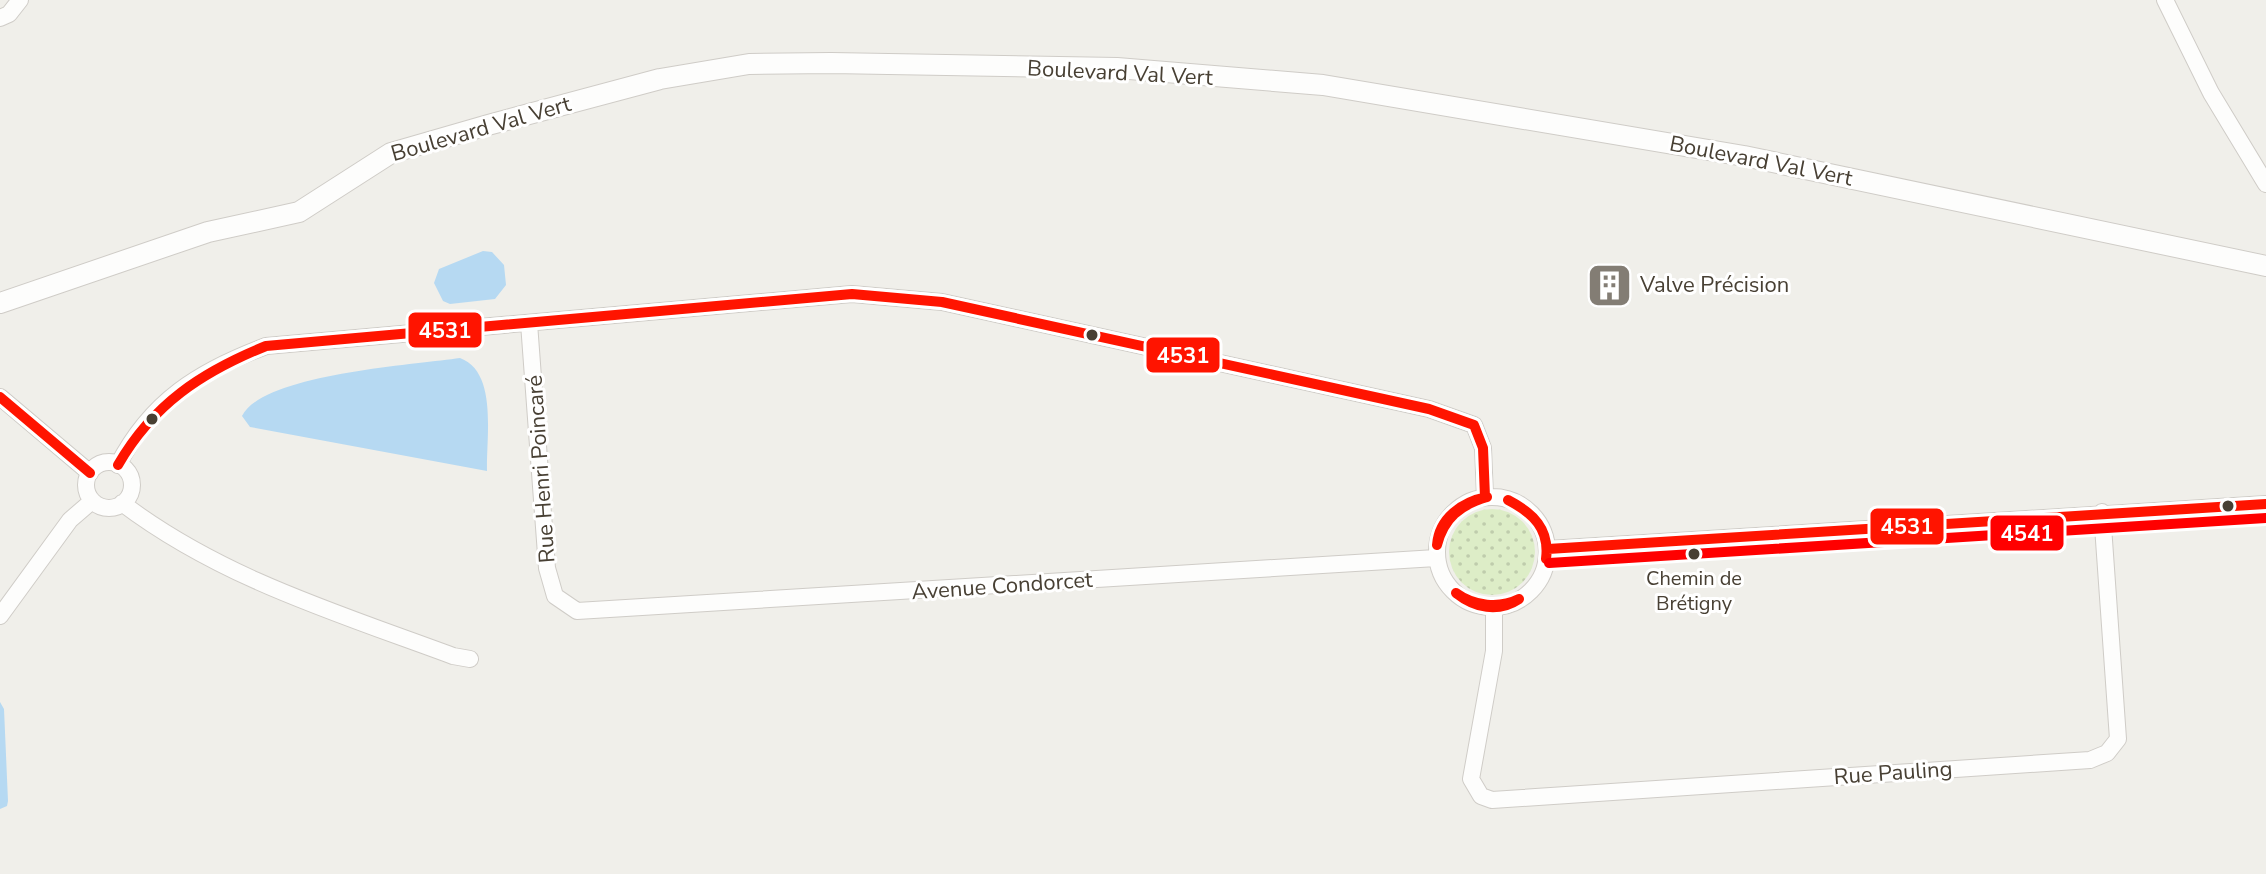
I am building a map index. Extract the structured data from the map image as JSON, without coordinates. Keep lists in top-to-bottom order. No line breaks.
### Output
{"streets":{"street":["Boulevard Val Vert","Rue Henri Poincaré","Avenue Condorcet","Rue Pauling"]},"crossings":[["Rue Henri Poincaré","Avenue Condorcet"],["Avenue Condorcet","Rue Pauling"]],"places":{"building":["Valve Précision"],"other":["Chemin de Brétigny"]},"lines":["transit line 4531","transit line 4541"]}
